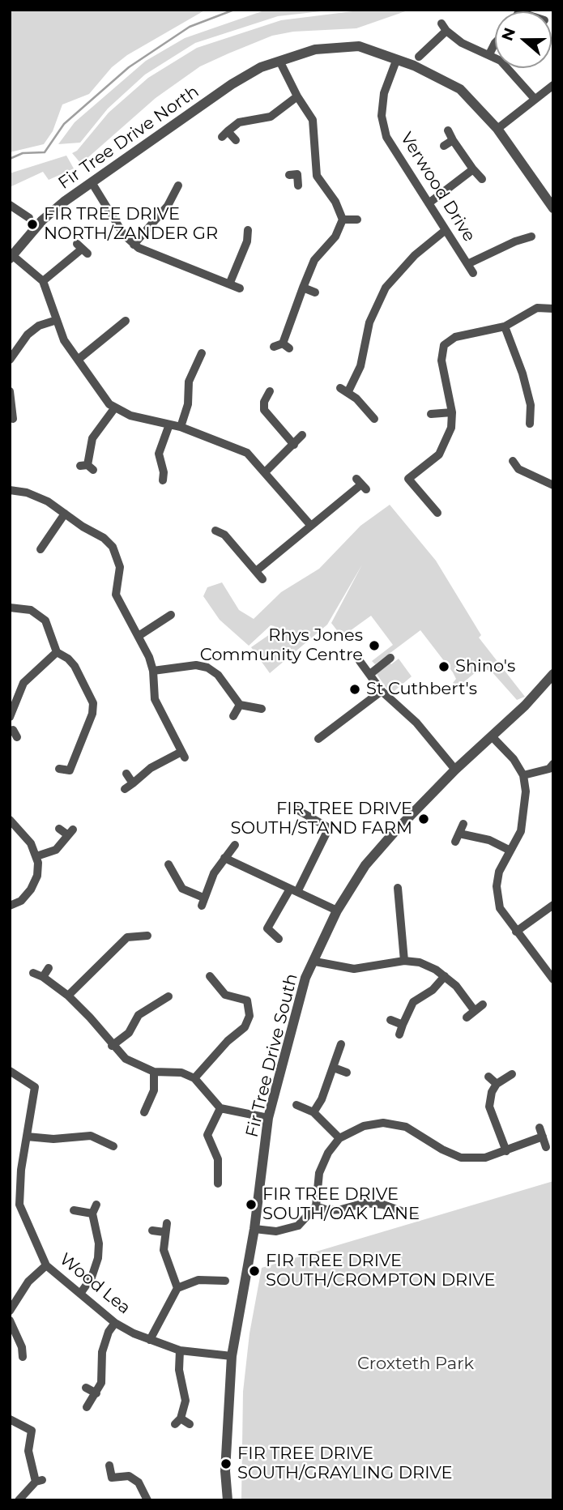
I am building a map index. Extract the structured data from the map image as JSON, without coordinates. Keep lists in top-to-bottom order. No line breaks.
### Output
{"streets":{"street":["Fir Tree Drive North","Verwood Drive","Fir Tree Drive South","Wood Lea"]},"crossings":[["Fir Tree Drive South","Wood Lea"]],"parks":["Croxteth Park"],"places":["FIR TREE DRIVE NORTH/ZANDER GR","Rhys Jones Community Centre","Shino's","St Cuthbert's","FIR TREE DRIVE SOUTH/STAND FARM","FIR TREE DRIVE SOUTH/OAK LANE","FIR TREE DRIVE SOUTH/CROMPTON DRIVE","FIR TREE DRIVE SOUTH/GRAYLING DRIVE"],"north":"left"}
